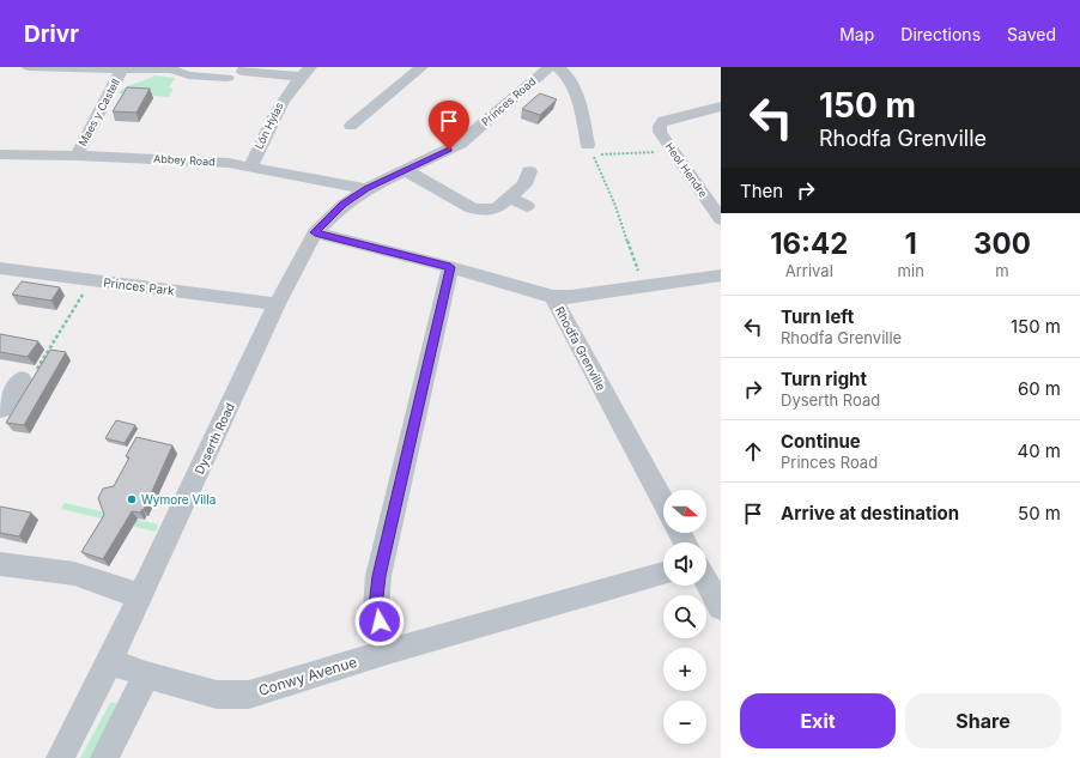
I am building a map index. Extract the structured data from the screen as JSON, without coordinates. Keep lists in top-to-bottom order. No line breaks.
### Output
{"streets":{"street":["Princes Road","Maes y Castell","Lôn Hylas","Abbey Road","Heol Hendre","Princes Park","Rhodfa Grenville","Dyserth Road","Conwy Avenue"]},"crossings":[["Princes Road","Abbey Road"],["Princes Road","Dyserth Road"],["Maes y Castell","Abbey Road"],["Lôn Hylas","Abbey Road"],["Abbey Road","Dyserth Road"],["Princes Park","Dyserth Road"],["Rhodfa Grenville","Dyserth Road"],["Dyserth Road","Conwy Avenue"]],"places":["Wymore Villa"],"north":"right","page":{"header":"Drivr","nav":["Map","Directions","Saved"],"turn":["150 m","Rhodfa Grenville"],"then":"Then","eta":["16:42","Arrival","1","min","300","m"],"list":[{"name":"Turn left","note":"Rhodfa Grenville","value":"150 m"},{"name":"Turn right","note":"Dyserth Road","value":"60 m"},{"name":"Continue","note":"Princes Road","value":"40 m"},{"name":"Arrive at destination","value":"50 m"}],"map_buttons":["+","−"],"buttons":["Exit","Share"]}}
